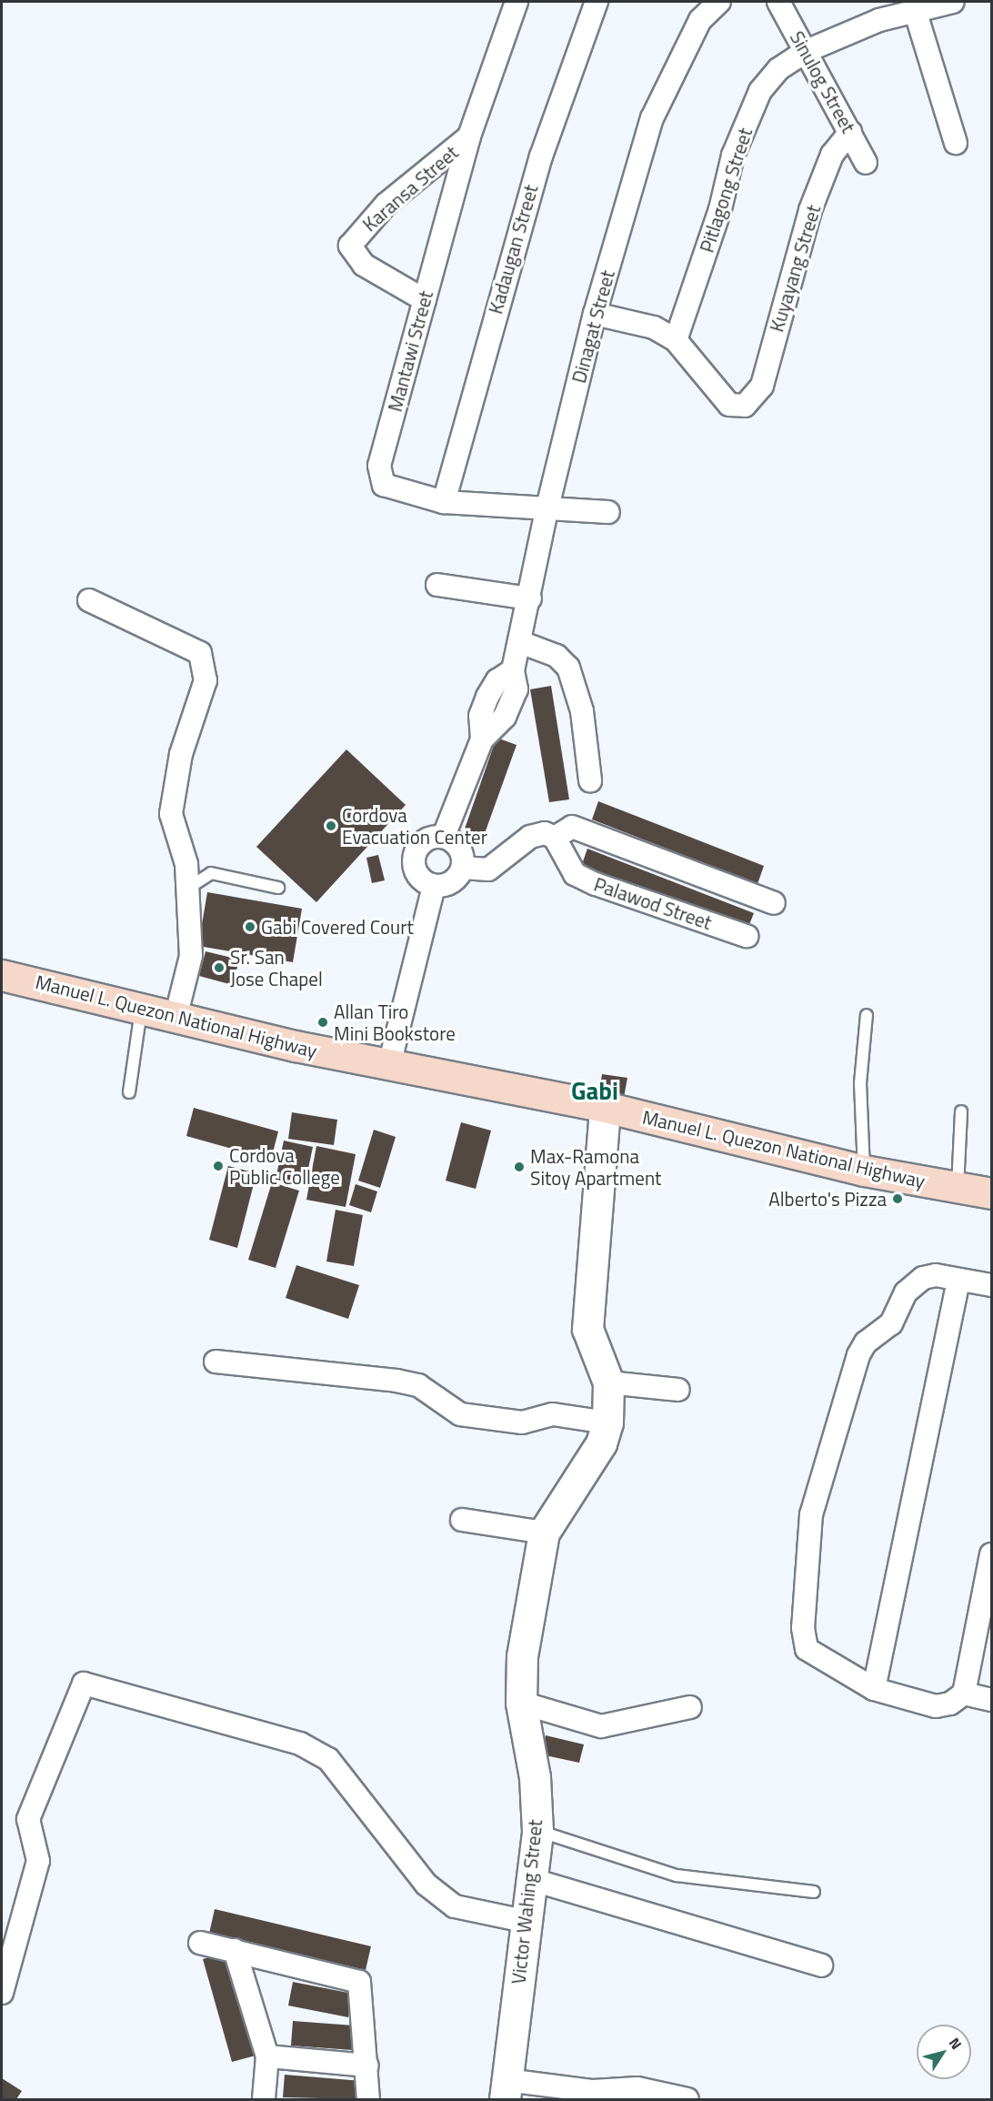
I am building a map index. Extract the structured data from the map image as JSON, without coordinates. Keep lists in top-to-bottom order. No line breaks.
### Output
{"streets":{"main road":["Manuel L. Quezon National Highway"],"street":["Sinulog Street","Karansa Street","Pitlagong Street","Kadaugan Street","Kuyayang Street","Dinagat Street","Mantawi Street","Palawod Street","Victor Wahing Street"]},"crossings":[["Sinulog Street","Pitlagong Street"],["Sinulog Street","Kuyayang Street"],["Karansa Street","Mantawi Street"],["Pitlagong Street","Kuyayang Street"],["Kadaugan Street","Mantawi Street"],["Dinagat Street","Mantawi Street"],["Manuel L. Quezon National Highway","Victor Wahing Street"]],"districts":["Gabi"],"places":["Cordova Evacuation Center","Gabi Covered Court","Sr. San Jose Chapel","Allan Tiro Mini Bookstore","Cordova Public College","Max-Ramona Sitoy Apartment","Alberto's Pizza"],"north":"top right"}
